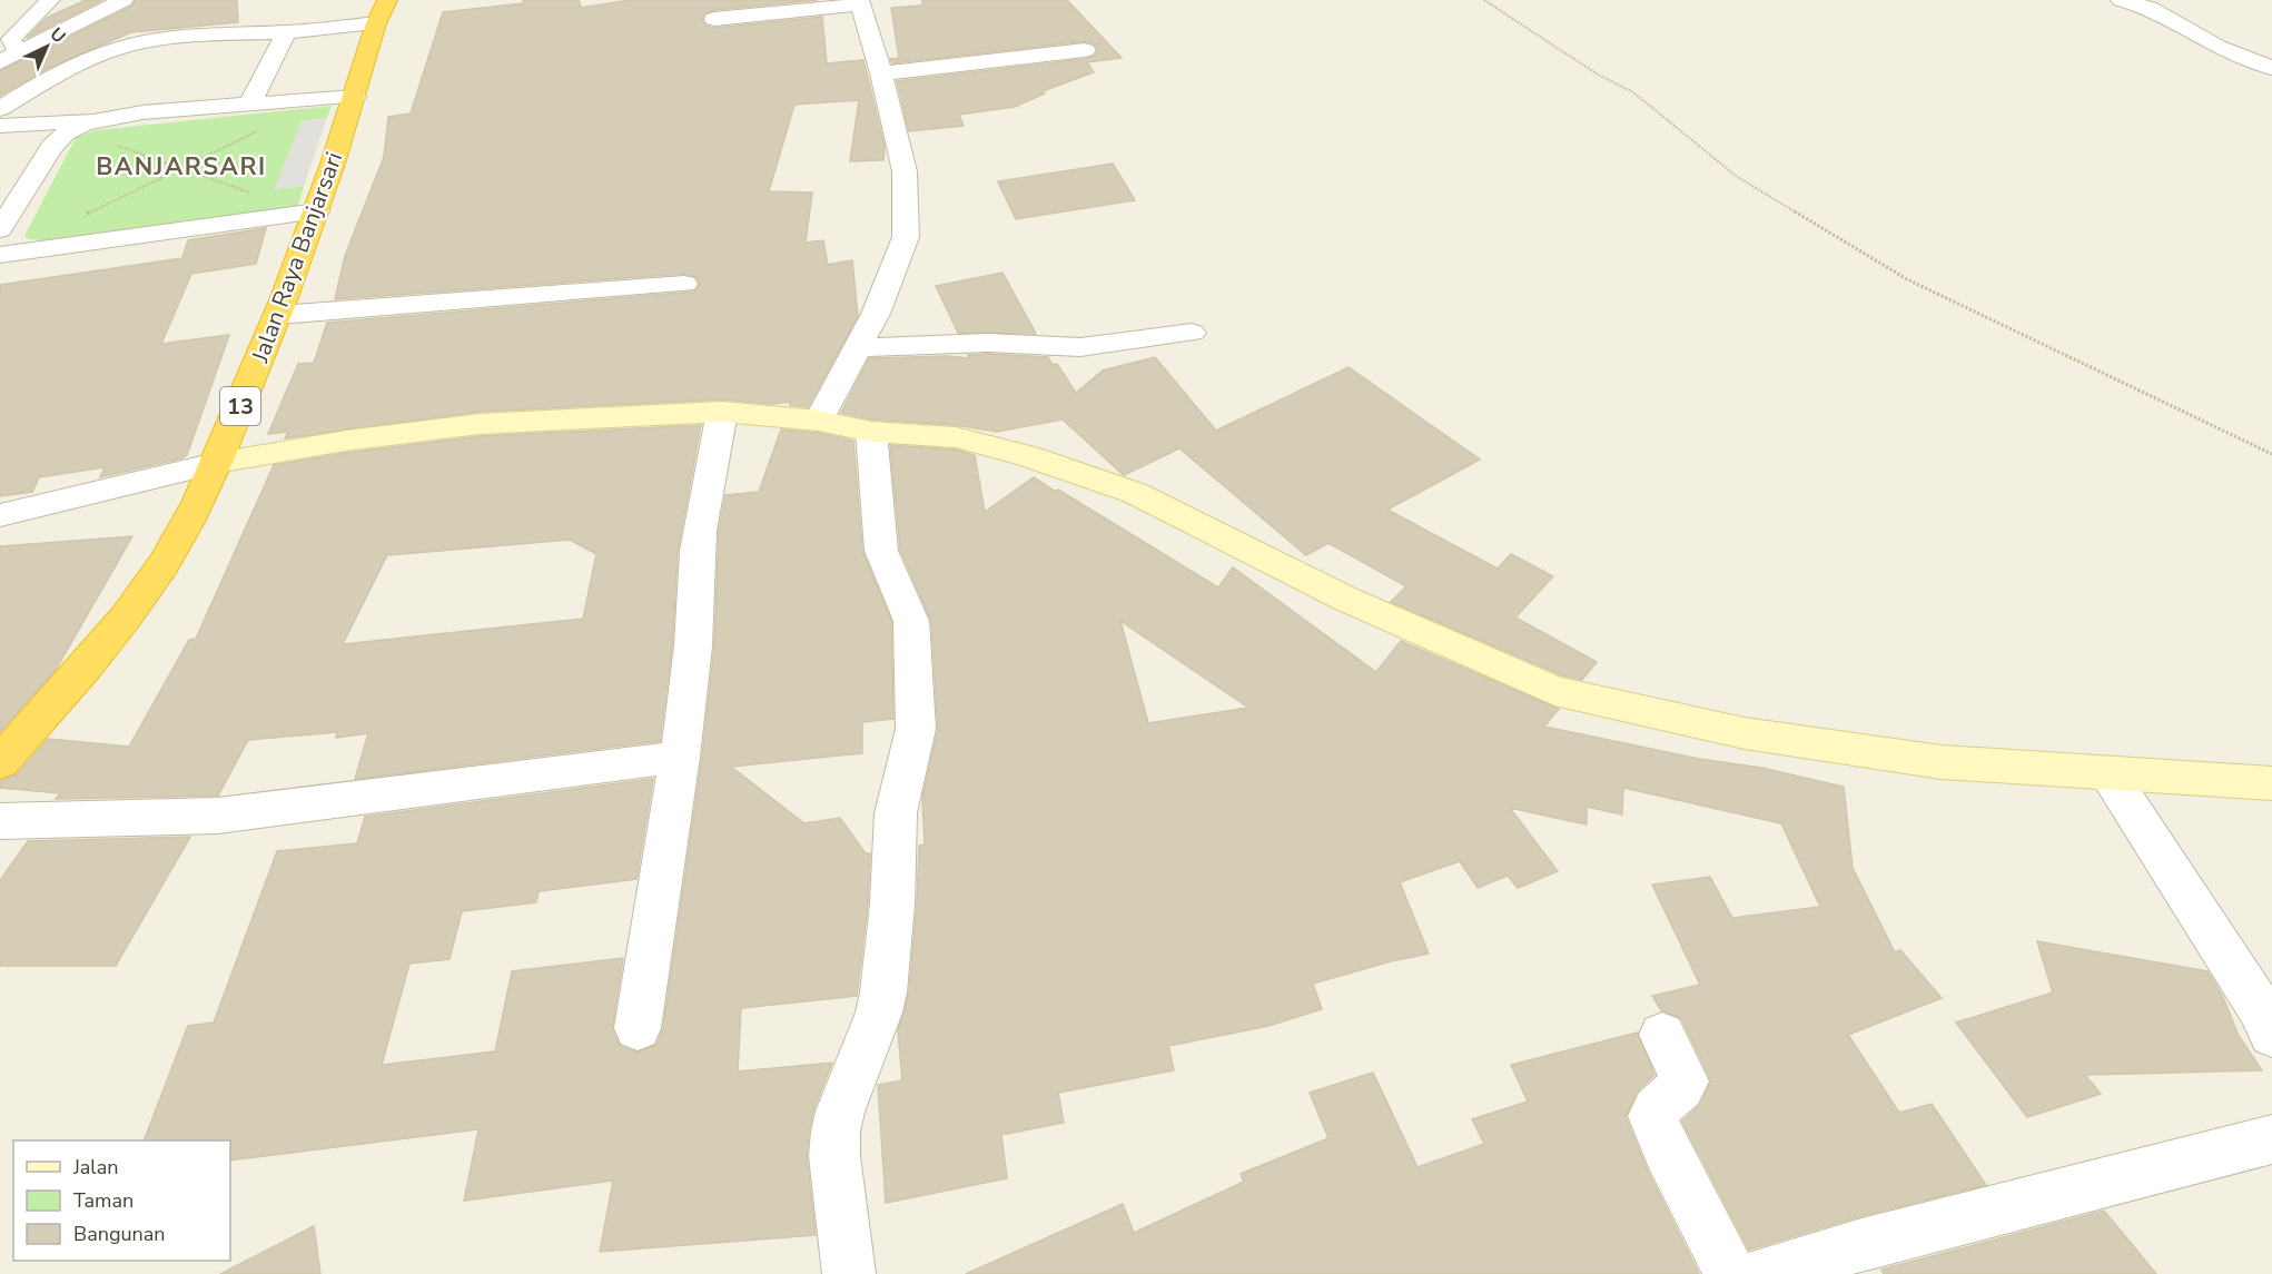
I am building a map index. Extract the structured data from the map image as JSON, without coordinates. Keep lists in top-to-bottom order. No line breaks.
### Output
{"streets":{"highway":["Jalan Raya Banjarsari","13"]},"districts":["BANJARSARI"],"legend":["Jalan","Taman","Bangunan"],"north":"top right"}
